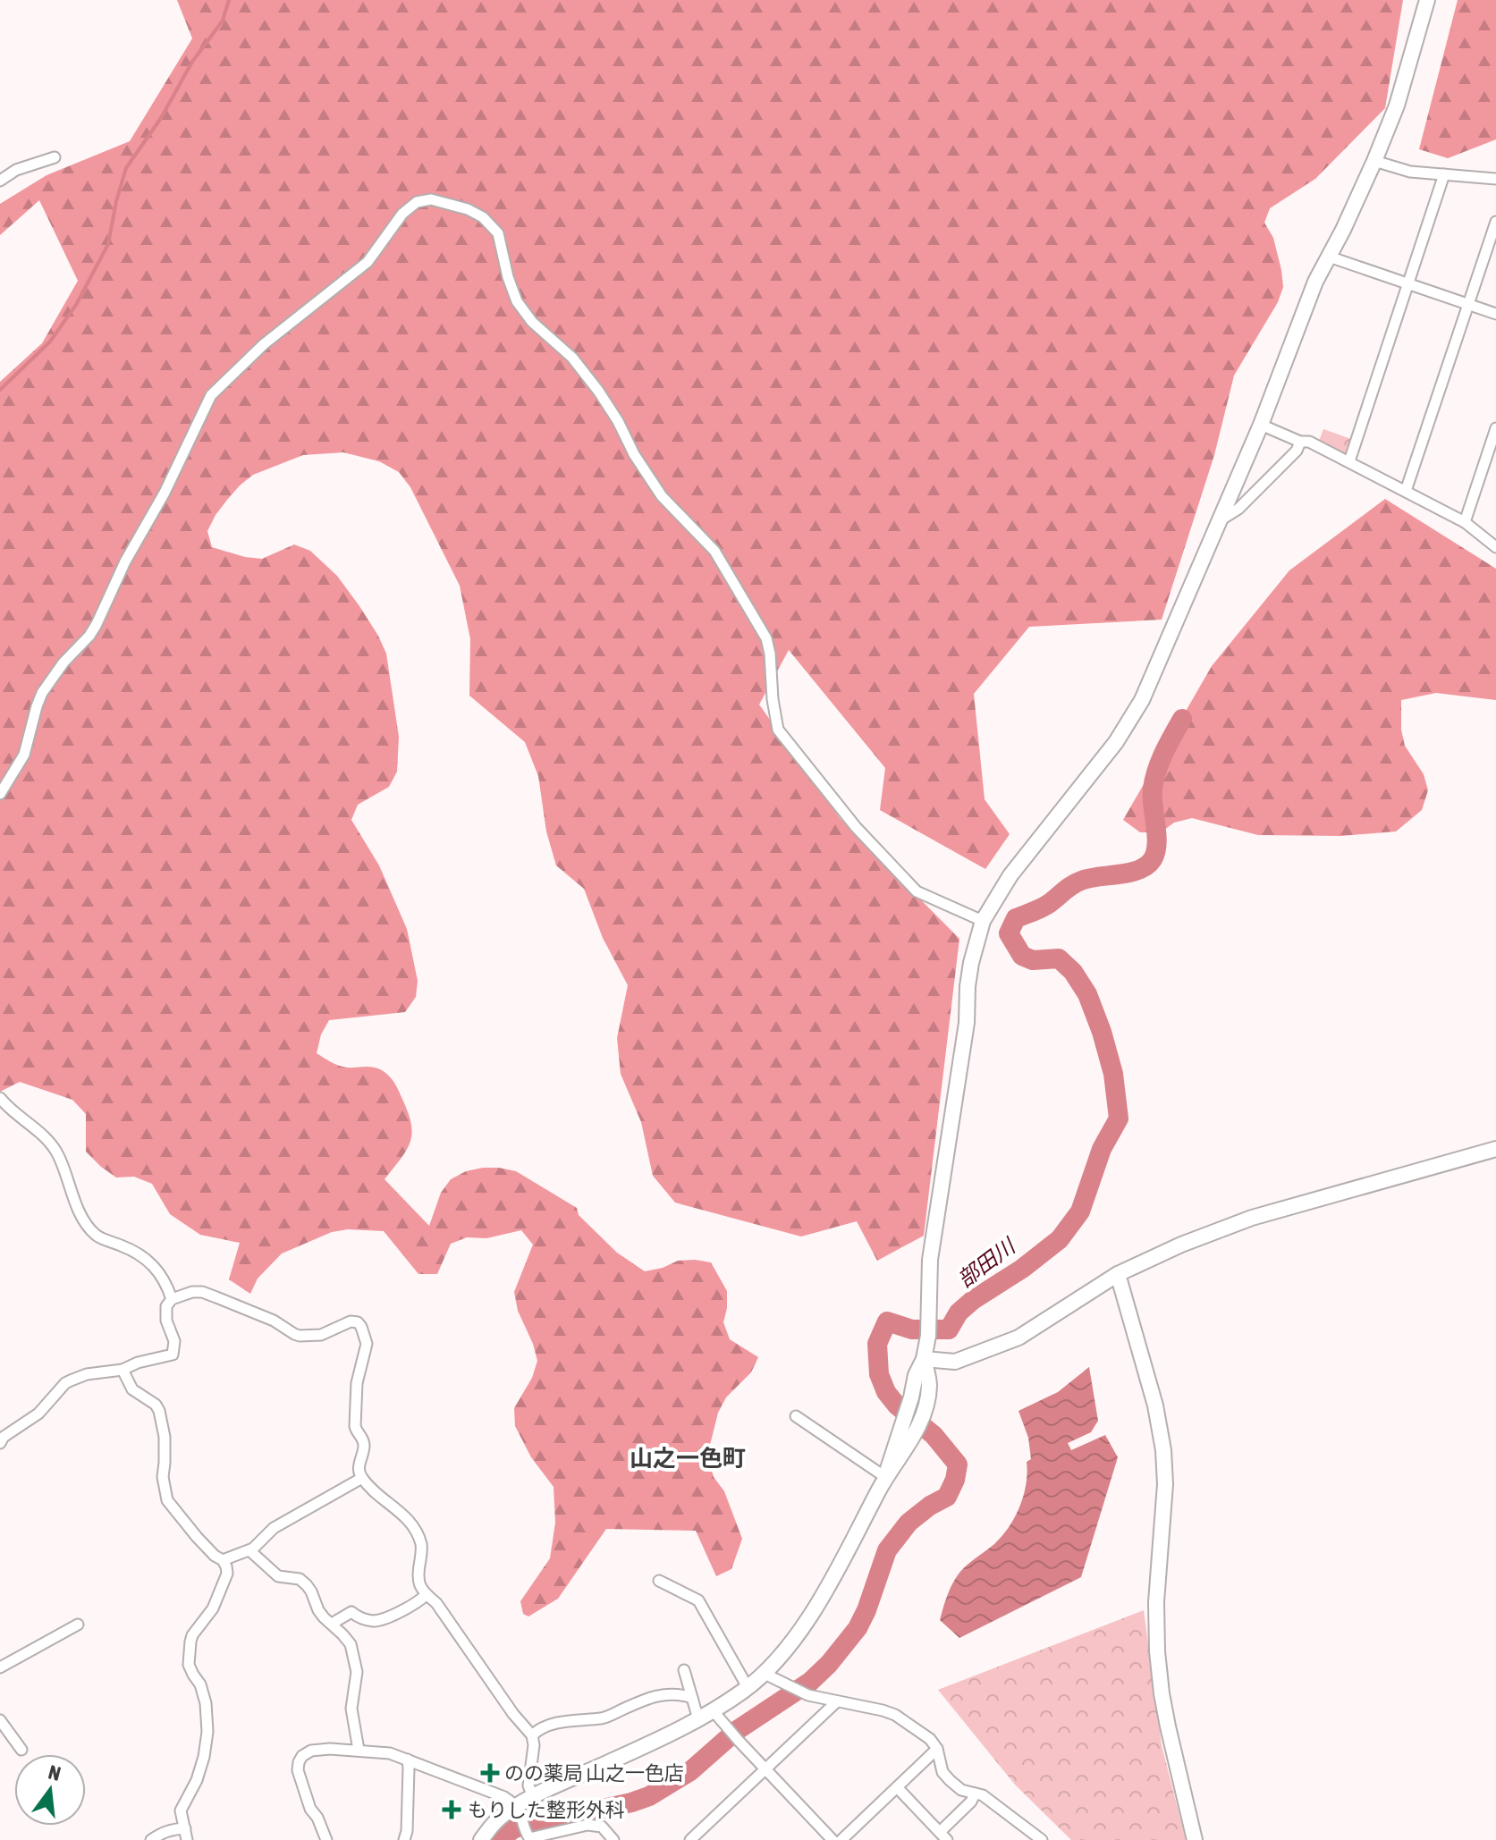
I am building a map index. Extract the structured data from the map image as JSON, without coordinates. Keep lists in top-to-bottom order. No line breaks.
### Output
{"districts":["山之一色町"],"water":["部田川"],"places":{"health":["のの薬局 山之一色店","もりした整形外科"]},"north":"top"}
